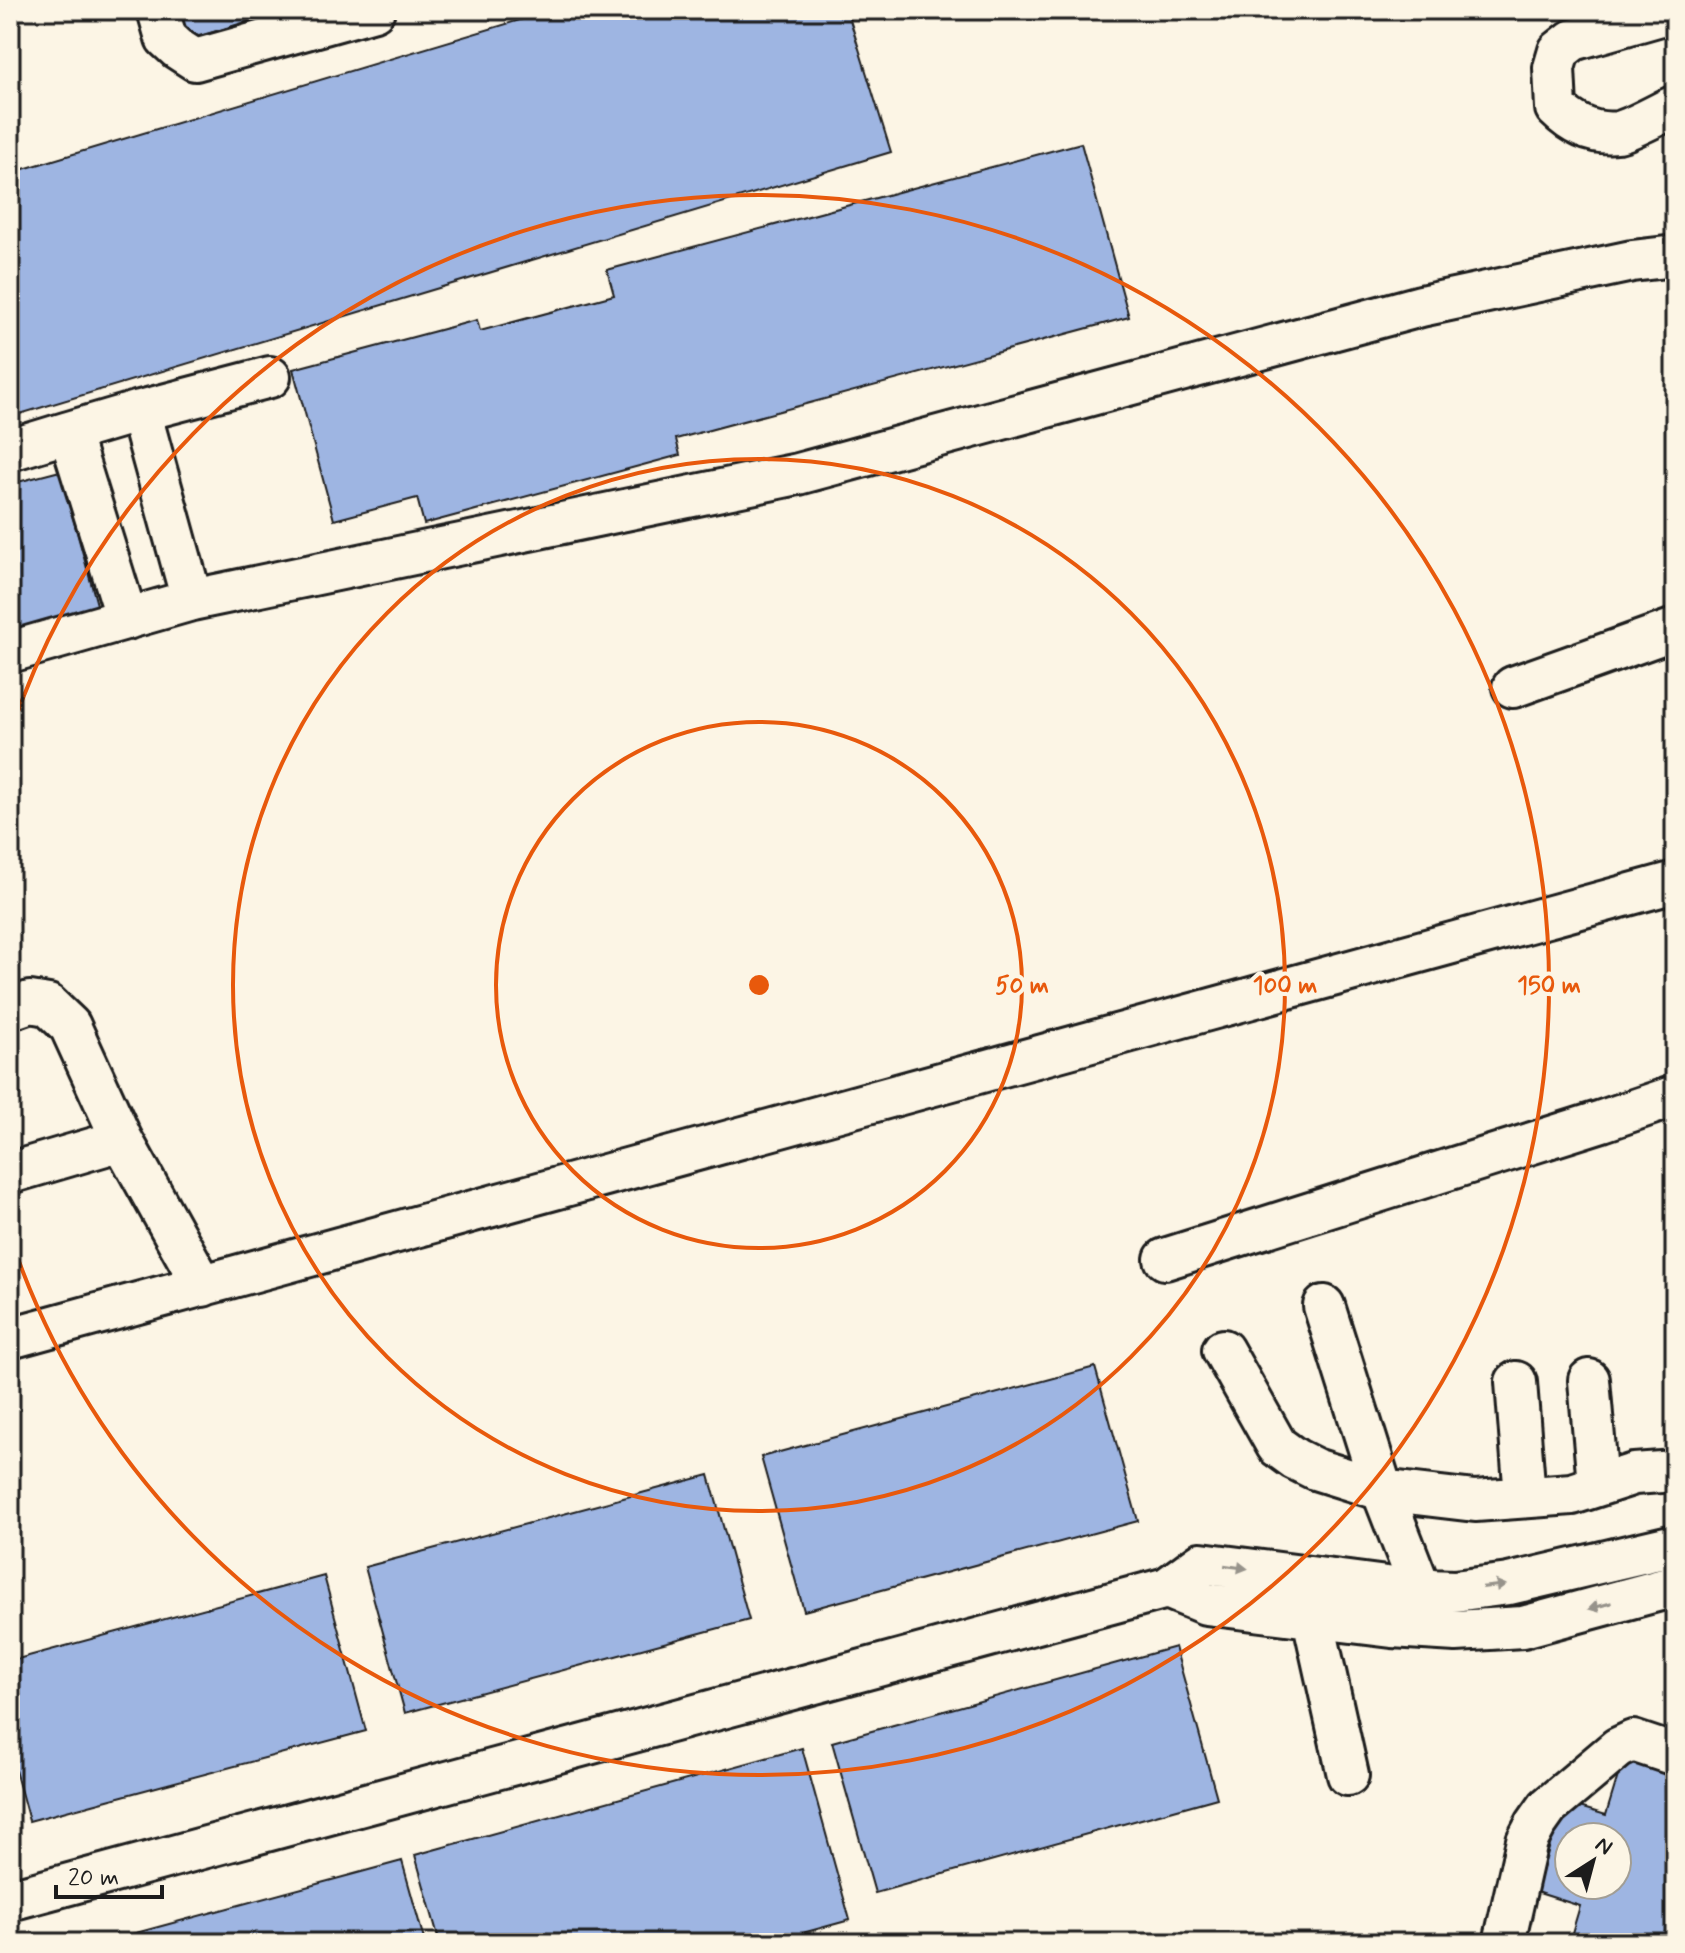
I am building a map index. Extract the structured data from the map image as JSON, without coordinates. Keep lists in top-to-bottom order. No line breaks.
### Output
{"scale_bar":"20 m","north":"top right","rings":["50 m","100 m","150 m"]}
